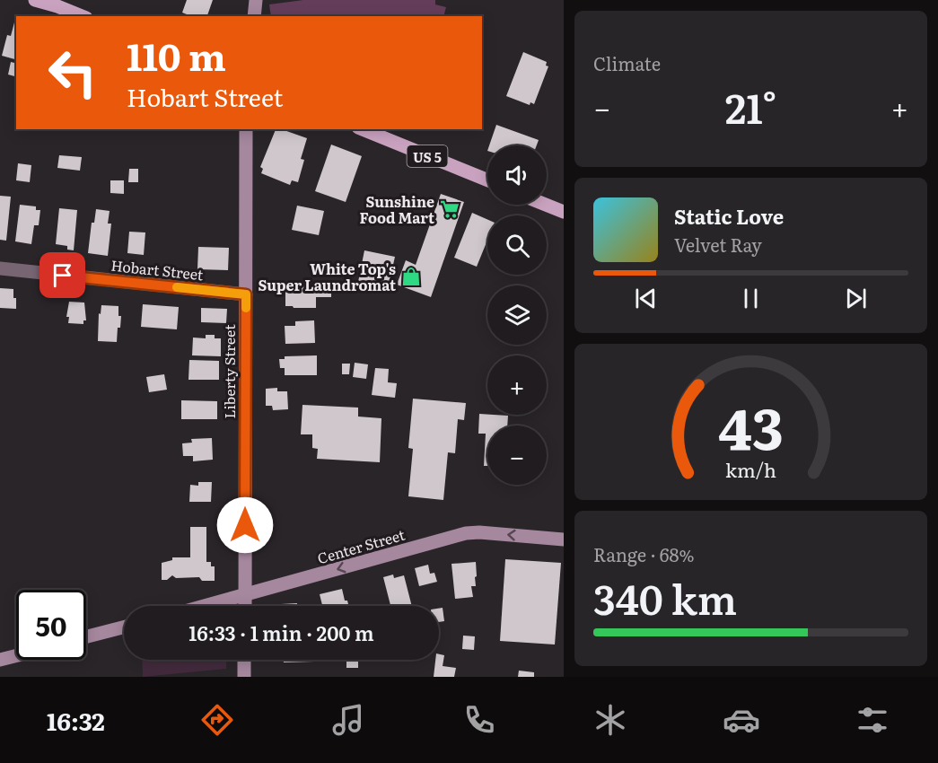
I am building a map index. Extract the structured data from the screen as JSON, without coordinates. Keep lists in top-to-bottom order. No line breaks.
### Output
{"streets":{"main road":["US 5","Liberty Street","Center Street"],"street":["Hobart Street"]},"crossings":[["Hobart Street","Liberty Street"],["Liberty Street","Center Street"]],"one_way":["Center Street"],"places":{"supermarket":["Sunshine Food Mart"],"shop":["White Top's Super Laundromat"]},"page":{"tile":["Climate",["Range · 68%","340 km"]],"turn":["110 m","Hobart Street"],"heat":["−","21°","+"],"map_buttons":["+","−"],"song":["Static Love","Velvet Ray"],"limit":"50","trip":"16:33 · 1 min · 200 m","tabs":"16:32","gauge":["43","km/h"]}}
